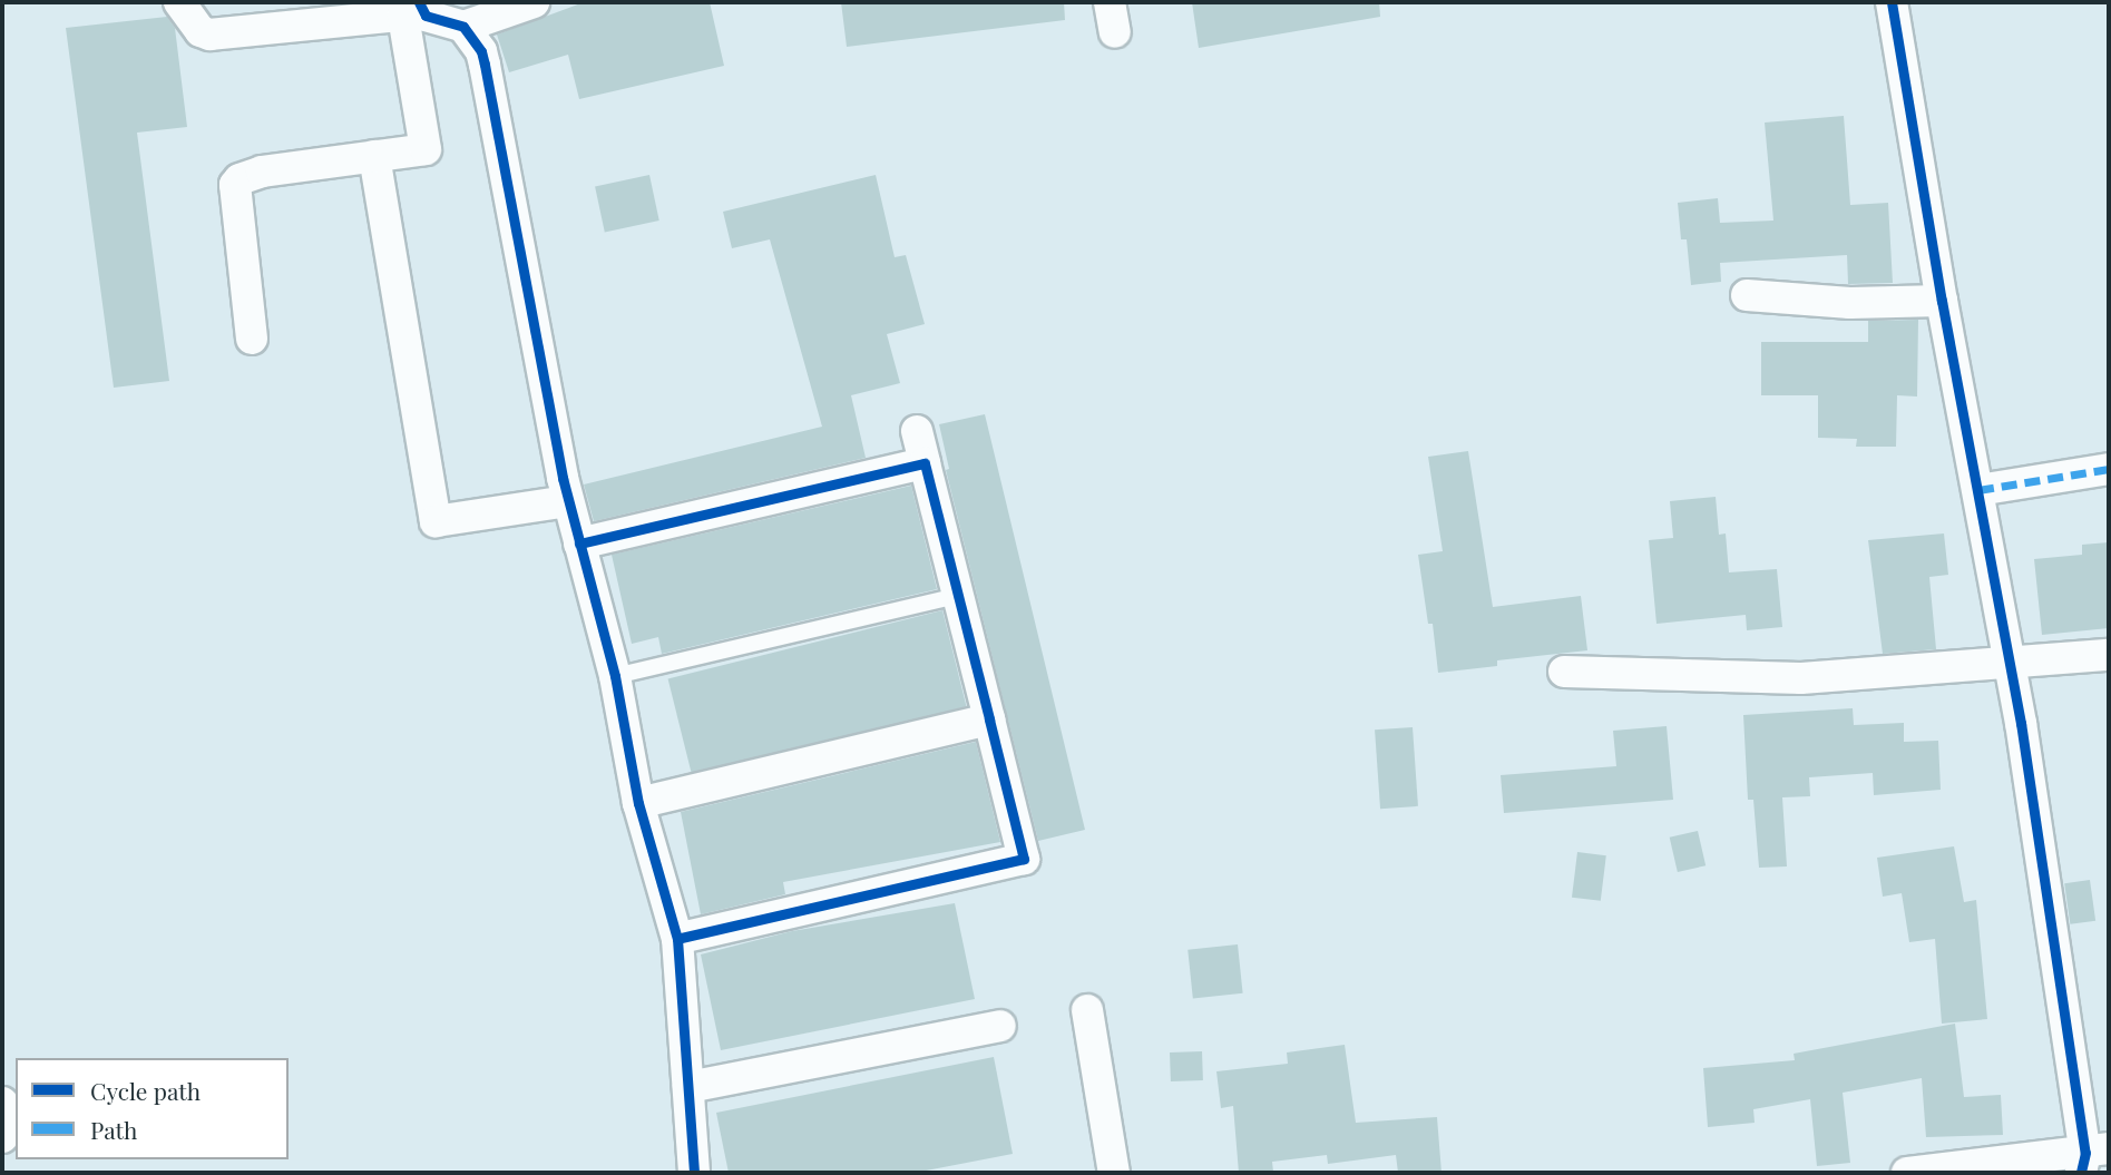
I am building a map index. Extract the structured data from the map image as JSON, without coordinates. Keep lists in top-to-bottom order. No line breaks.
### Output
{"legend":["Cycle path","Path"]}
